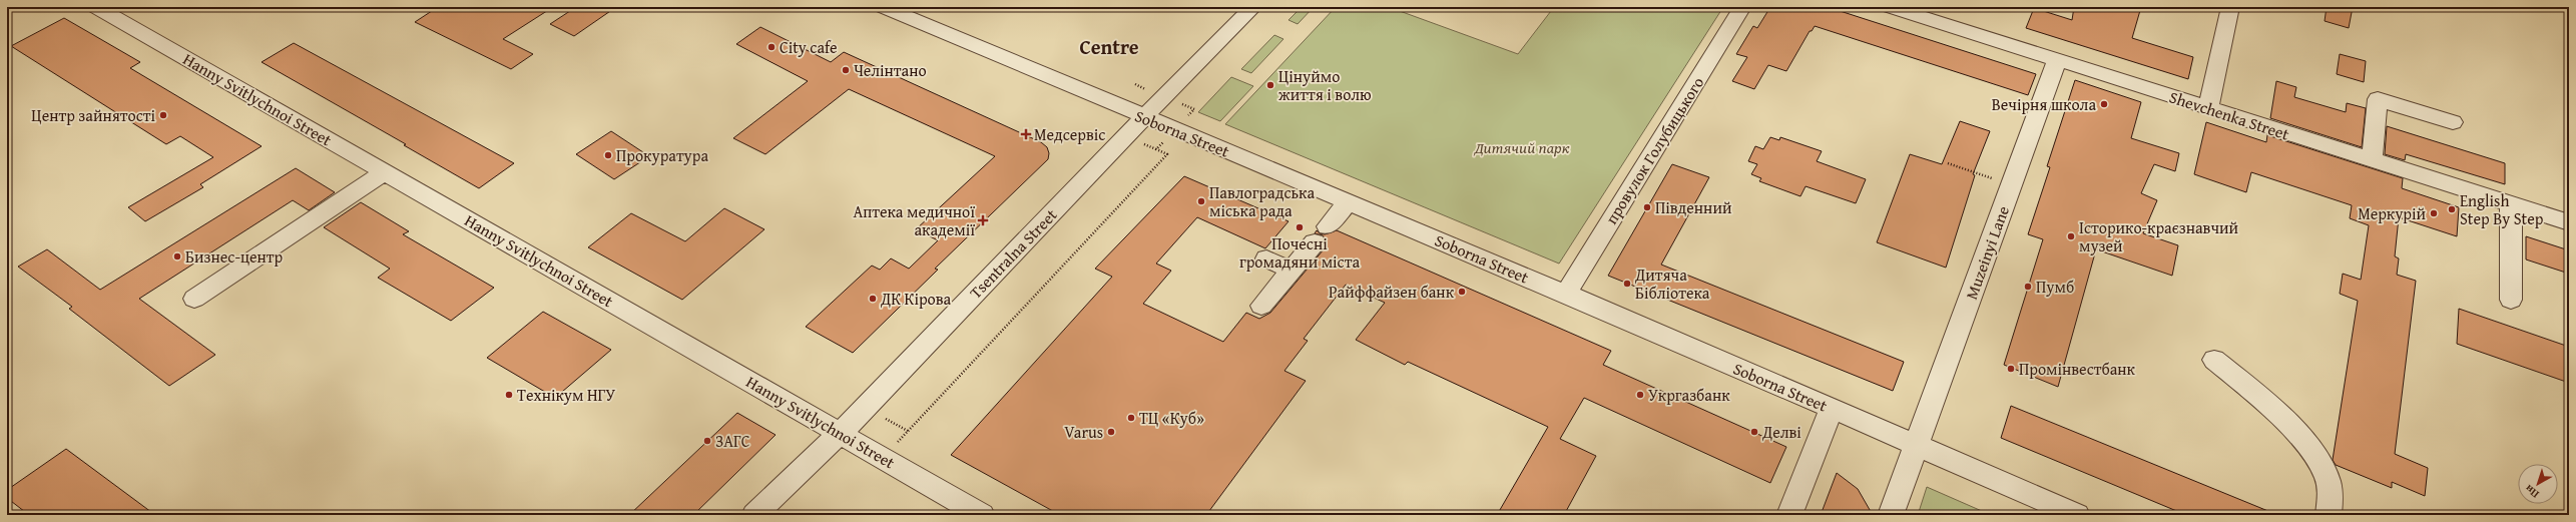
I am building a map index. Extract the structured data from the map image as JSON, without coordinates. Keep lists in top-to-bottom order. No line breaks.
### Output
{"streets":{"street":["Hanny Svitlychnoi Street","Shevchenka Street","Soborna Street","провулок Голубицького","Muzeinyi Lane","Tsentralna Street"]},"crossings":[["Hanny Svitlychnoi Street","Tsentralna Street"],["Shevchenka Street","Muzeinyi Lane"],["Soborna Street","провулок Голубицького"],["Soborna Street","Muzeinyi Lane"],["Soborna Street","Tsentralna Street"]],"districts":["Centre"],"parks":["Дитячий парк"],"places":{"other":["City cafe","Челінтано","Цінуймо життя і волю","Вечірня школа","Центр зайнятості","Прокуратура","Павлоградська міська рада","Пiвденний","English Step By Step","Меркурій","Почесні громадяни міста","Історико-краєзнавчий музей","Бизнес-центр","Дитяча Бiблiотека","Пумб","Райффайзен банк","ДК Кірова","Промінвестбанк","Технікум НГУ","Укргазбанк","ТЦ «Куб»","Varus","Делві","ЗАГС"],"health":["Медсервіс","Аптека медичної академії"]},"north":"bottom left"}
